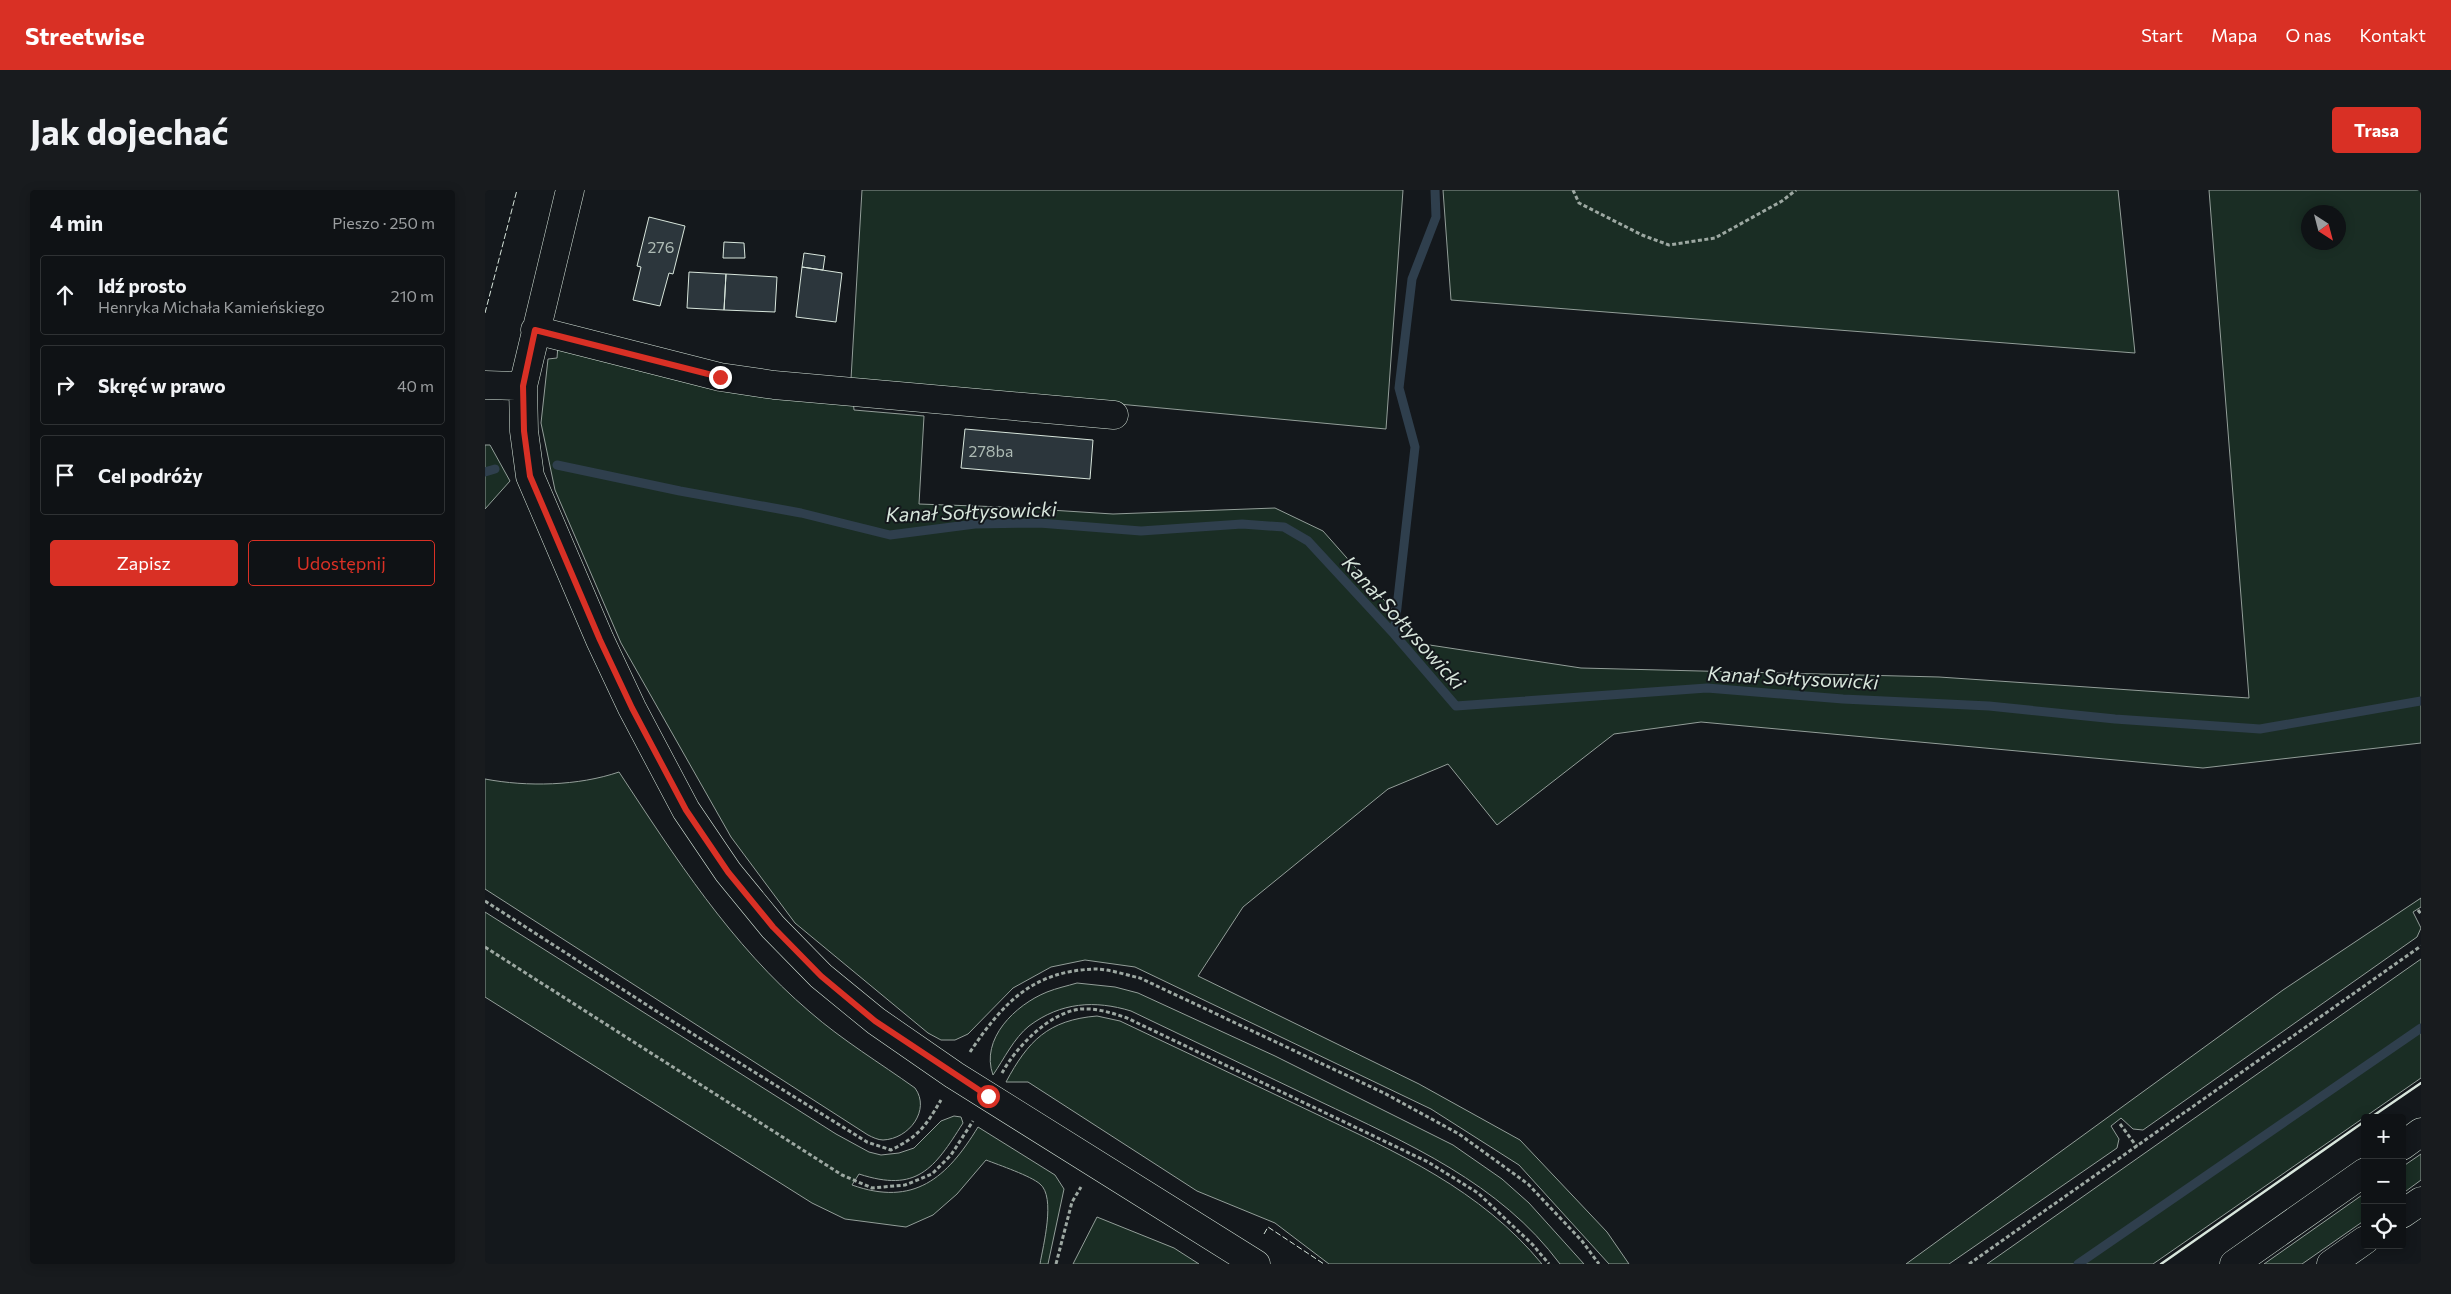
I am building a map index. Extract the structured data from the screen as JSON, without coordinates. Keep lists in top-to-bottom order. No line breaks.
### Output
{"water":["Kanał Sołtysowicki"],"house_numbers":["276","278ba"],"north":"bottom right","page":{"header":"Streetwise","nav":["Start","Mapa","O nas","Kontakt"],"buttons":["Trasa",["Zapisz","Udostępnij"]],"title":"Jak dojechać","heading":["4 min","Pieszo · 250 m"],"list":[["Idź prosto","Henryka Michała Kamieńskiego","210 m"],["Skręć w prawo","40 m"],"Cel podróży"],"map_buttons":["+","−"]}}
